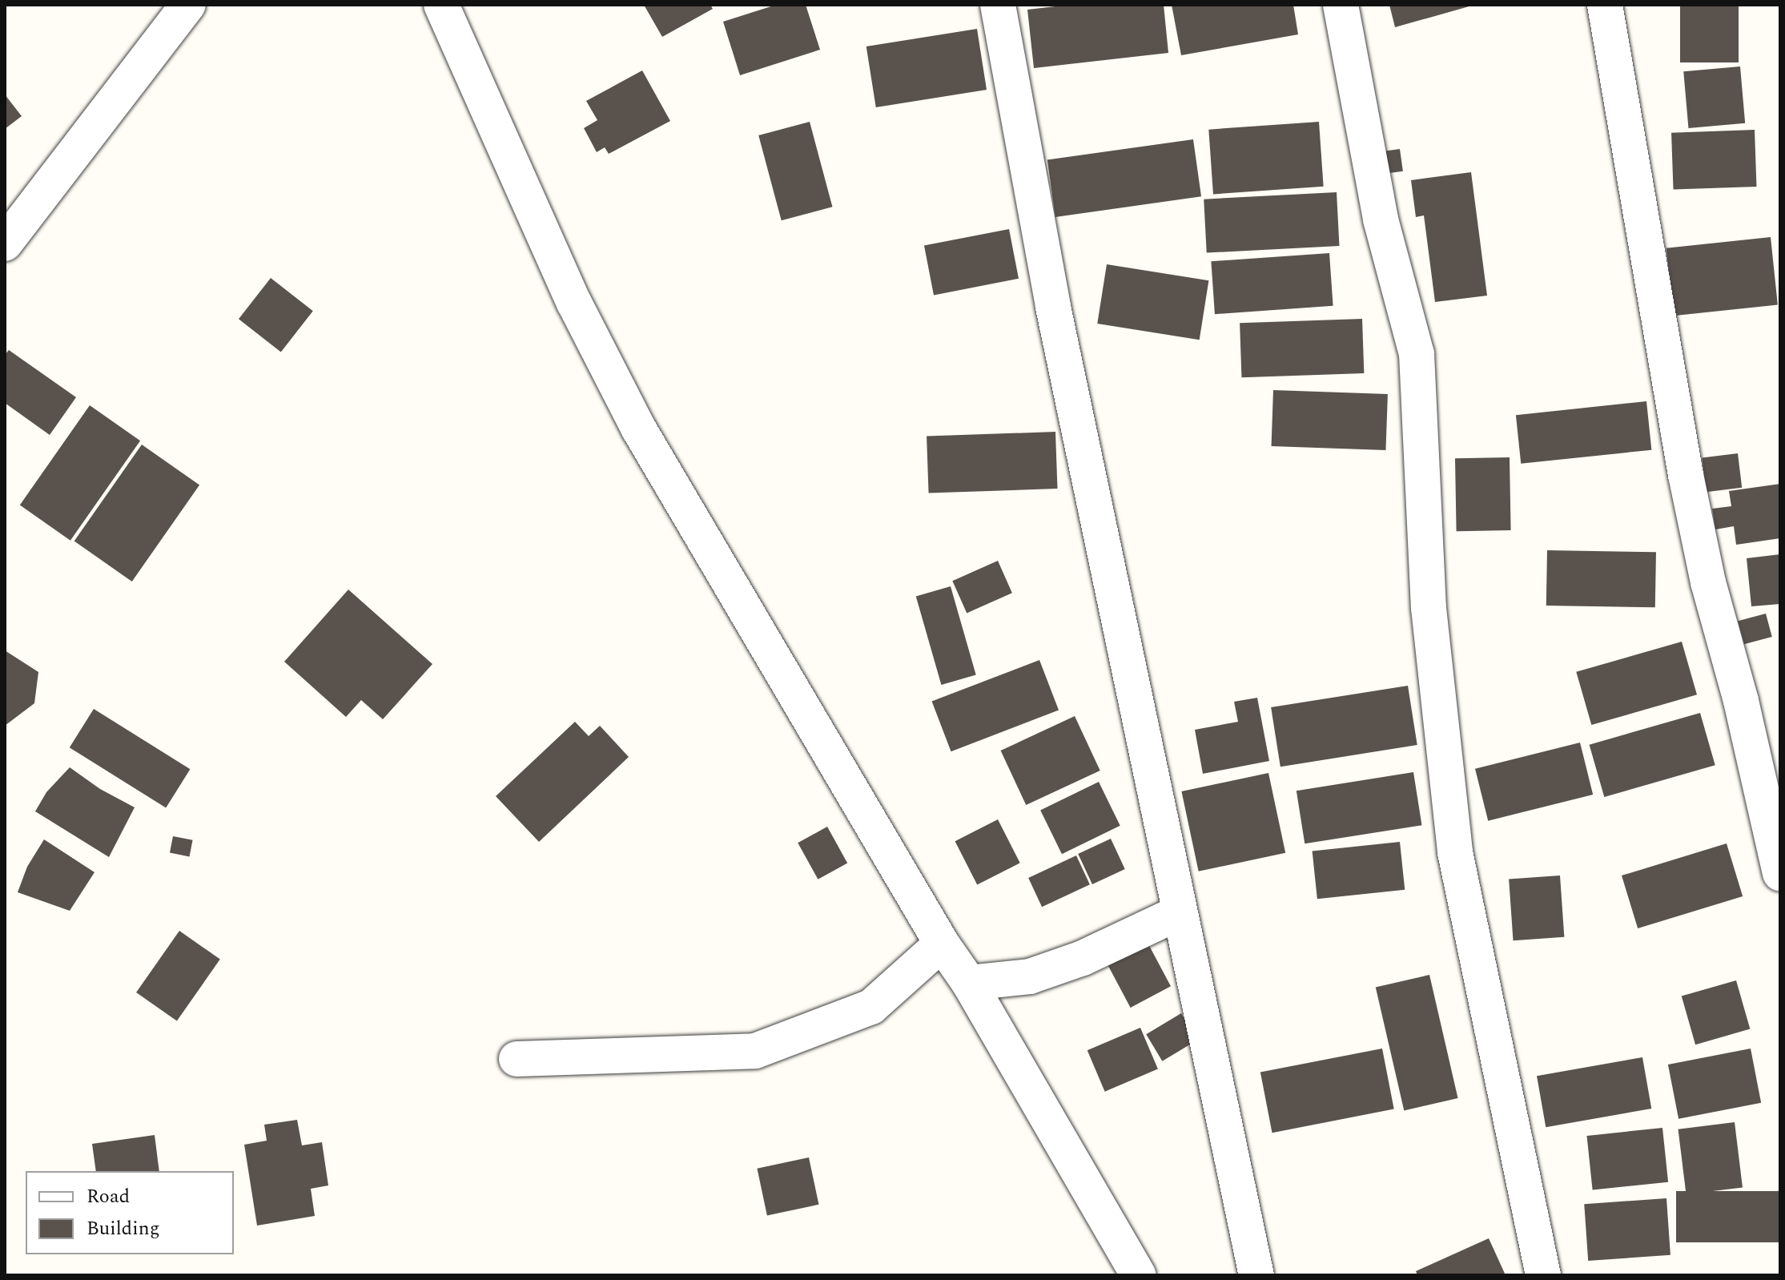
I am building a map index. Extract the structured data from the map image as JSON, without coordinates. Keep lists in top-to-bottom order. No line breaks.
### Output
{"legend":["Road","Building"]}
